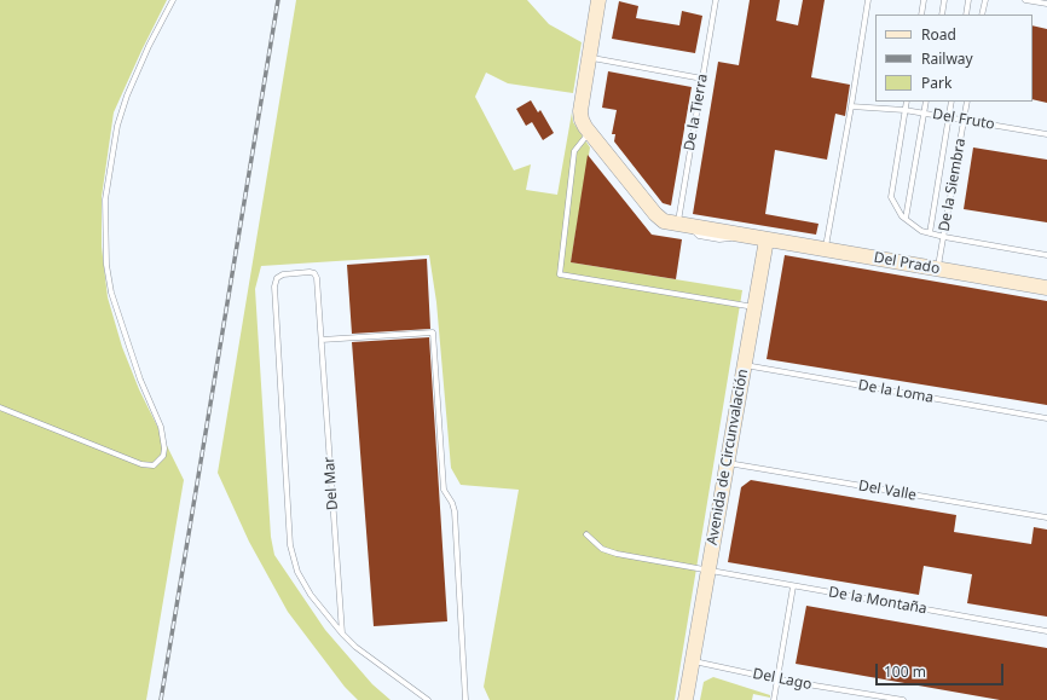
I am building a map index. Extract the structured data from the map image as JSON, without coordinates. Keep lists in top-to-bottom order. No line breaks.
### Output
{"streets":{"street":["Del Prado","Avenida de Circunvalación"],"lane":["De la Tierra","Del Fruto","De la Siembra","De la Loma","Del Mar","Del Valle","De la Montaña","Del Lago"]},"crossings":[["Del Fruto","De la Siembra"],["De la Siembra","Del Prado"],["Del Prado","Avenida de Circunvalación"],["De la Loma","Avenida de Circunvalación"],["Avenida de Circunvalación","Del Valle"],["Avenida de Circunvalación","De la Montaña"],["Avenida de Circunvalación","Del Lago"]],"legend":["Road","Railway","Park"],"scale_bar":"100 m"}
